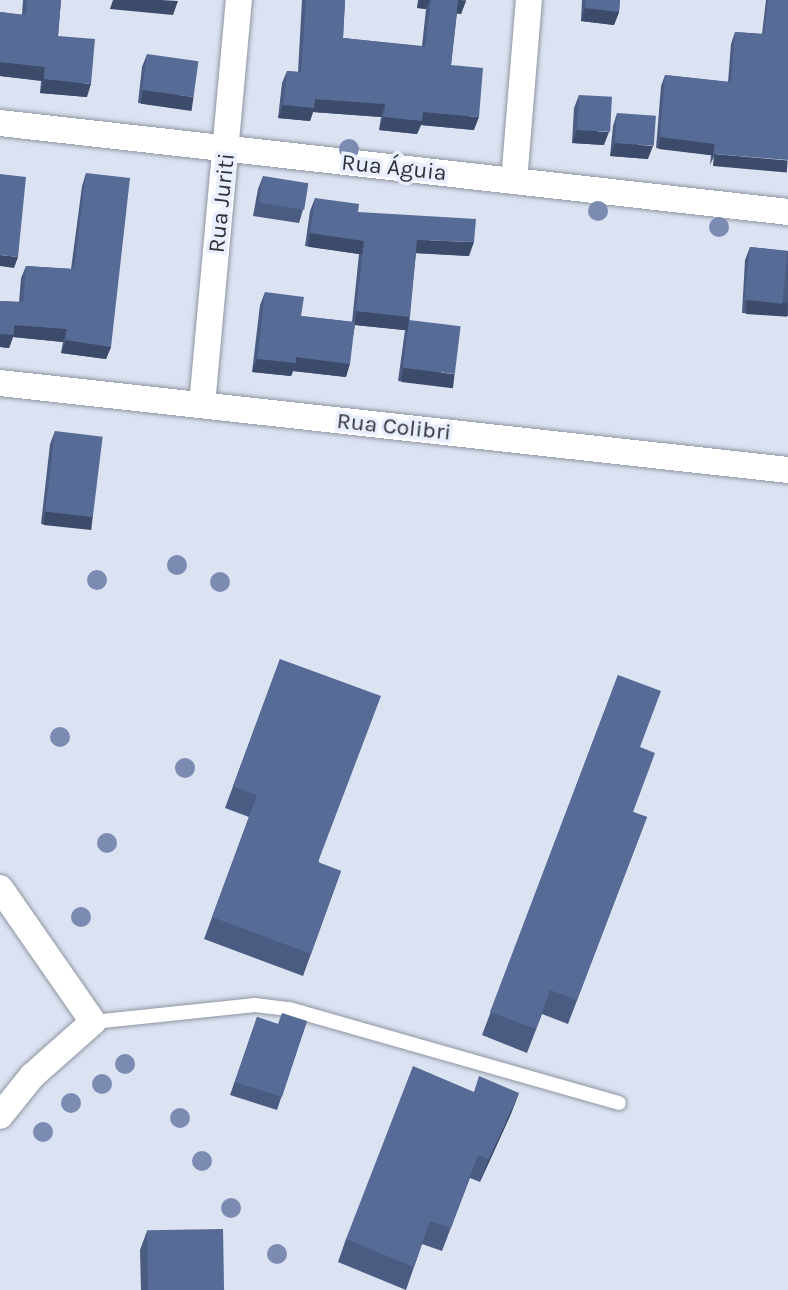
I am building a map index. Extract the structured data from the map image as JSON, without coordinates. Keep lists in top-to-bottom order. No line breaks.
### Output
{"streets":{"street":["Rua Águia","Rua Juriti","Rua Colibri"]},"crossings":[["Rua Águia","Rua Juriti"],["Rua Juriti","Rua Colibri"]]}
